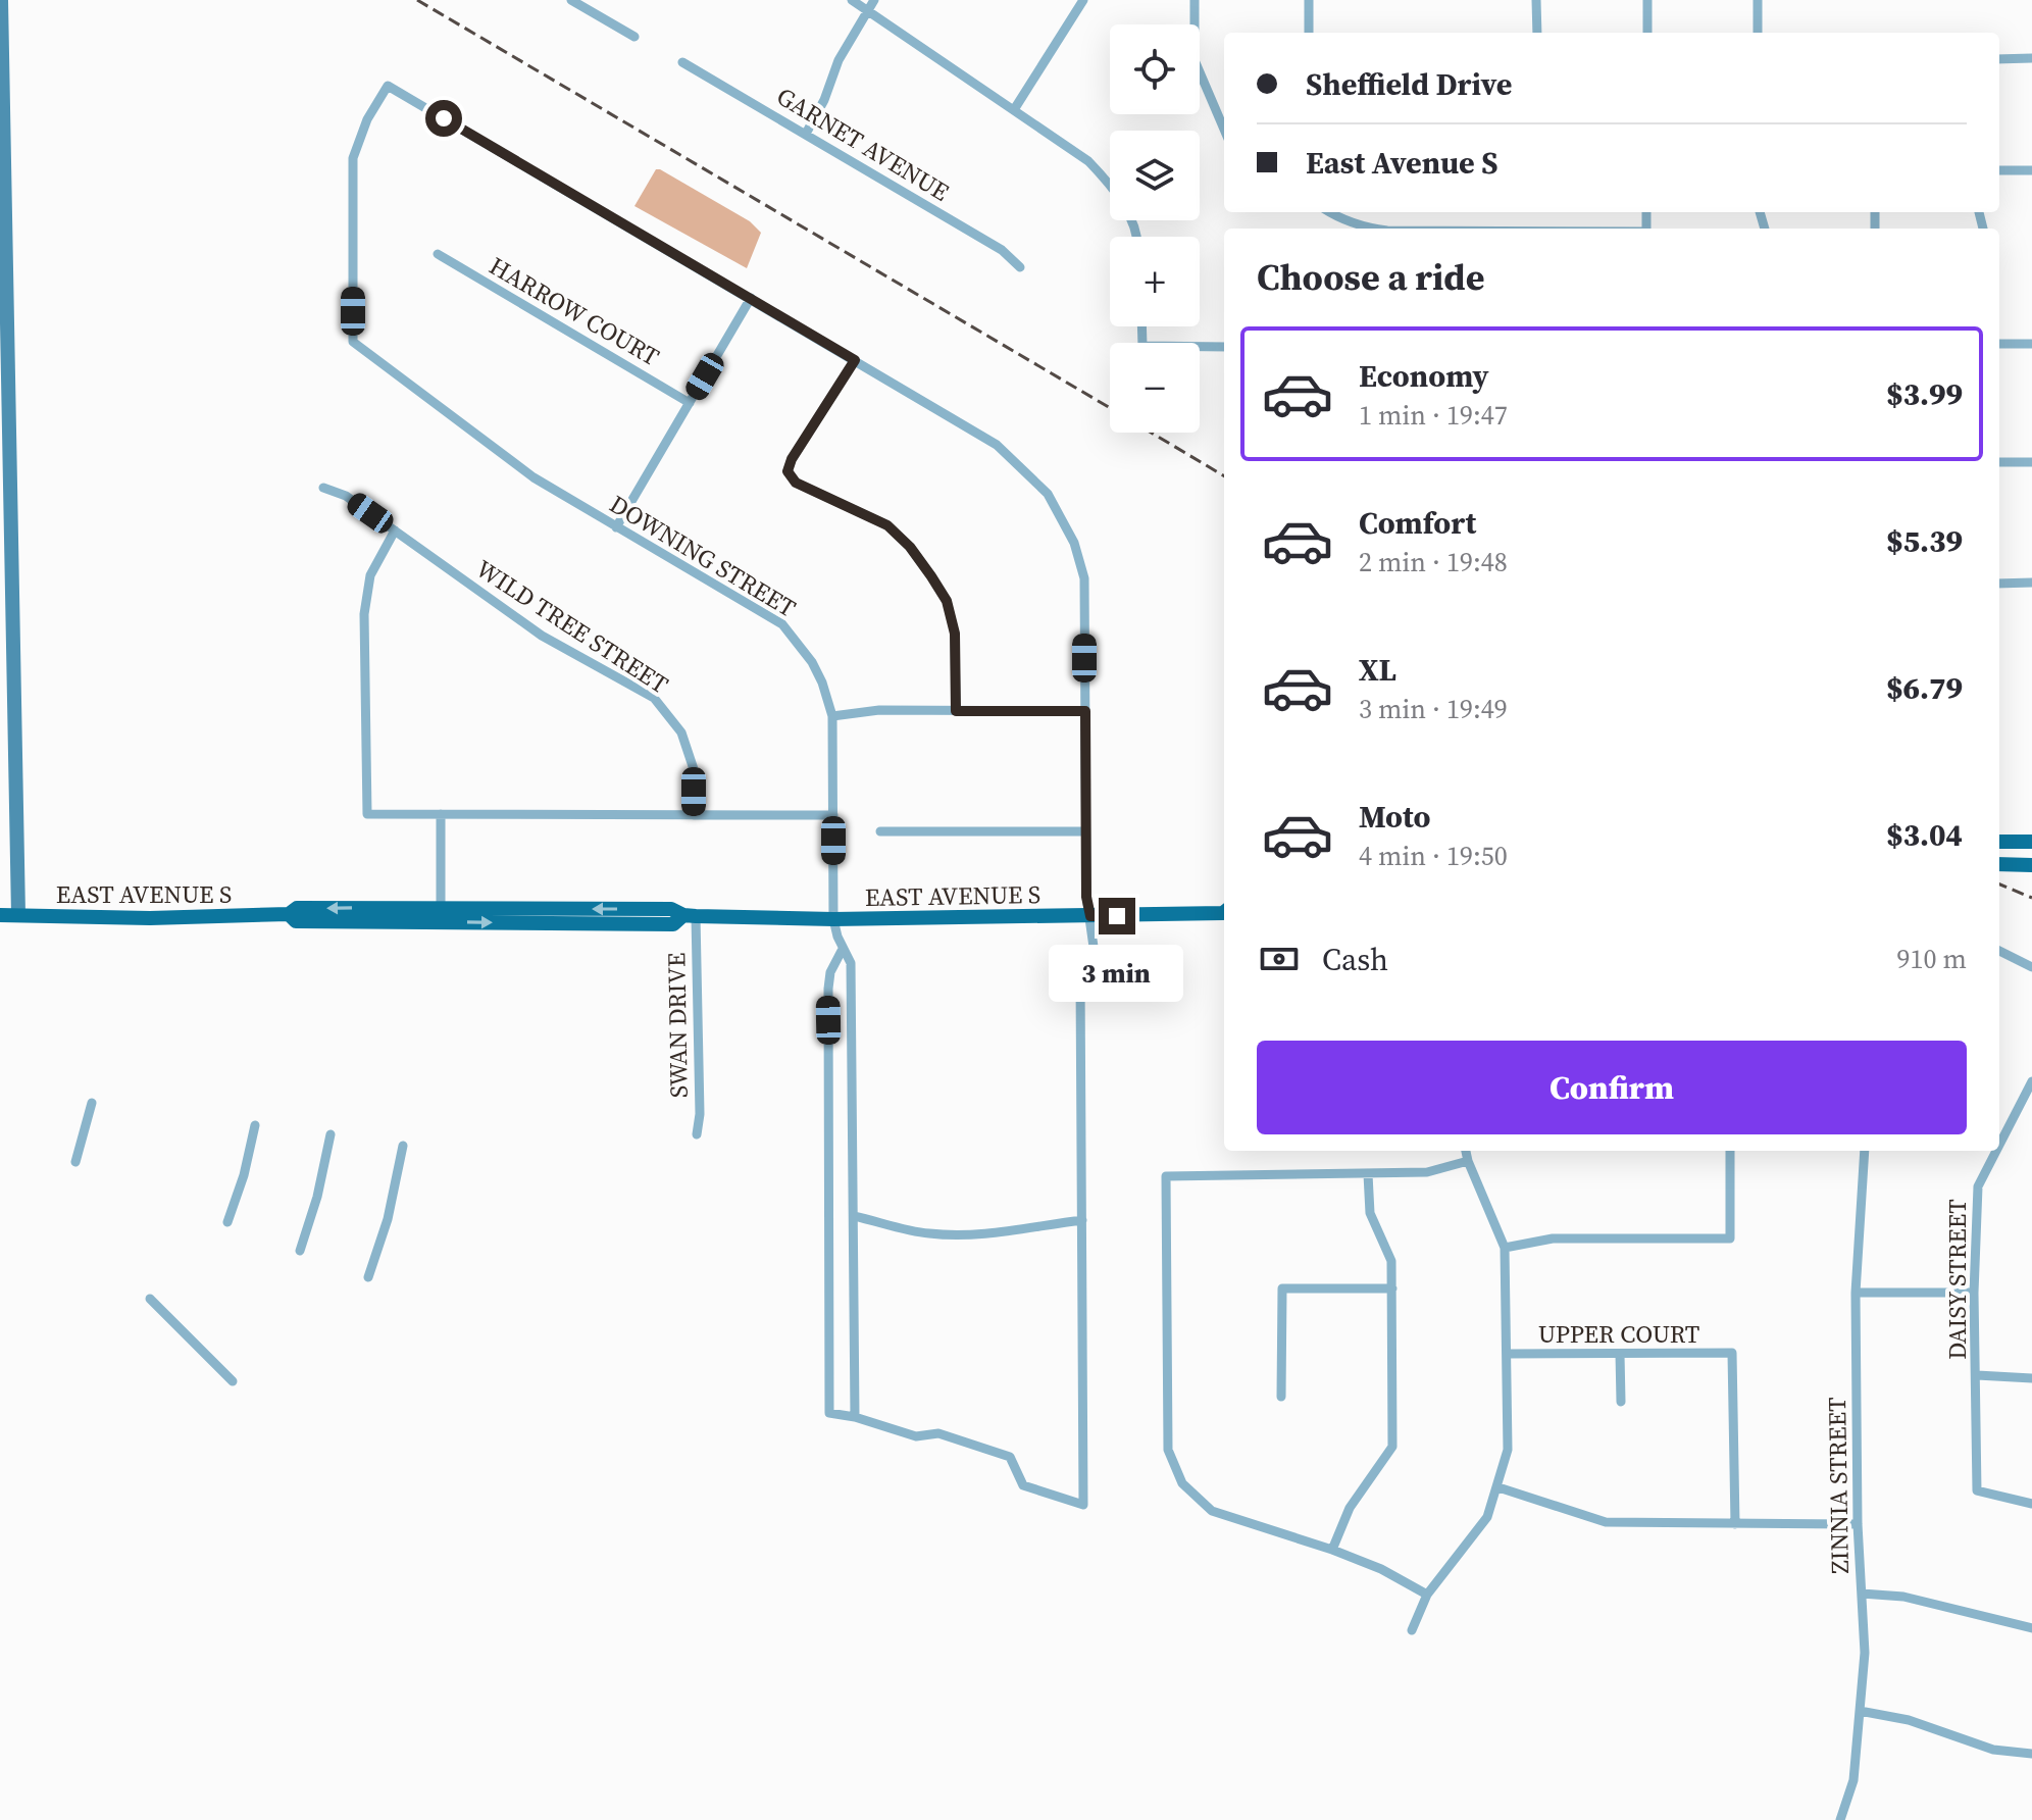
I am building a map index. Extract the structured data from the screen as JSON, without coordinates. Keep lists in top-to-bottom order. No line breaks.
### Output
{"streets":{"main road":["EAST AVENUE S"],"street":["GARNET AVENUE","HARROW COURT","DOWNING STREET","WILD TREE STREET","SWAN DRIVE","DAISY STREET","UPPER COURT","ZINNIA STREET"]},"crossings":[["DOWNING STREET","EAST AVENUE S"],["EAST AVENUE S","SWAN DRIVE"]],"page":{"map_buttons":["+","−"],"banner":["Sheffield Drive","East Avenue S"],"heading":"Choose a ride","list":[{"name":"Economy","note":"1 min · 19:47","value":"$3.99"},{"name":"Comfort","note":"2 min · 19:48","value":"$5.39"},{"name":"XL","note":"3 min · 19:49","value":"$6.79"},{"name":"Moto","note":"4 min · 19:50","value":"$3.04"}],"pay":["Cash","910 m"],"bubble":"3 min","buttons":"Confirm"}}
